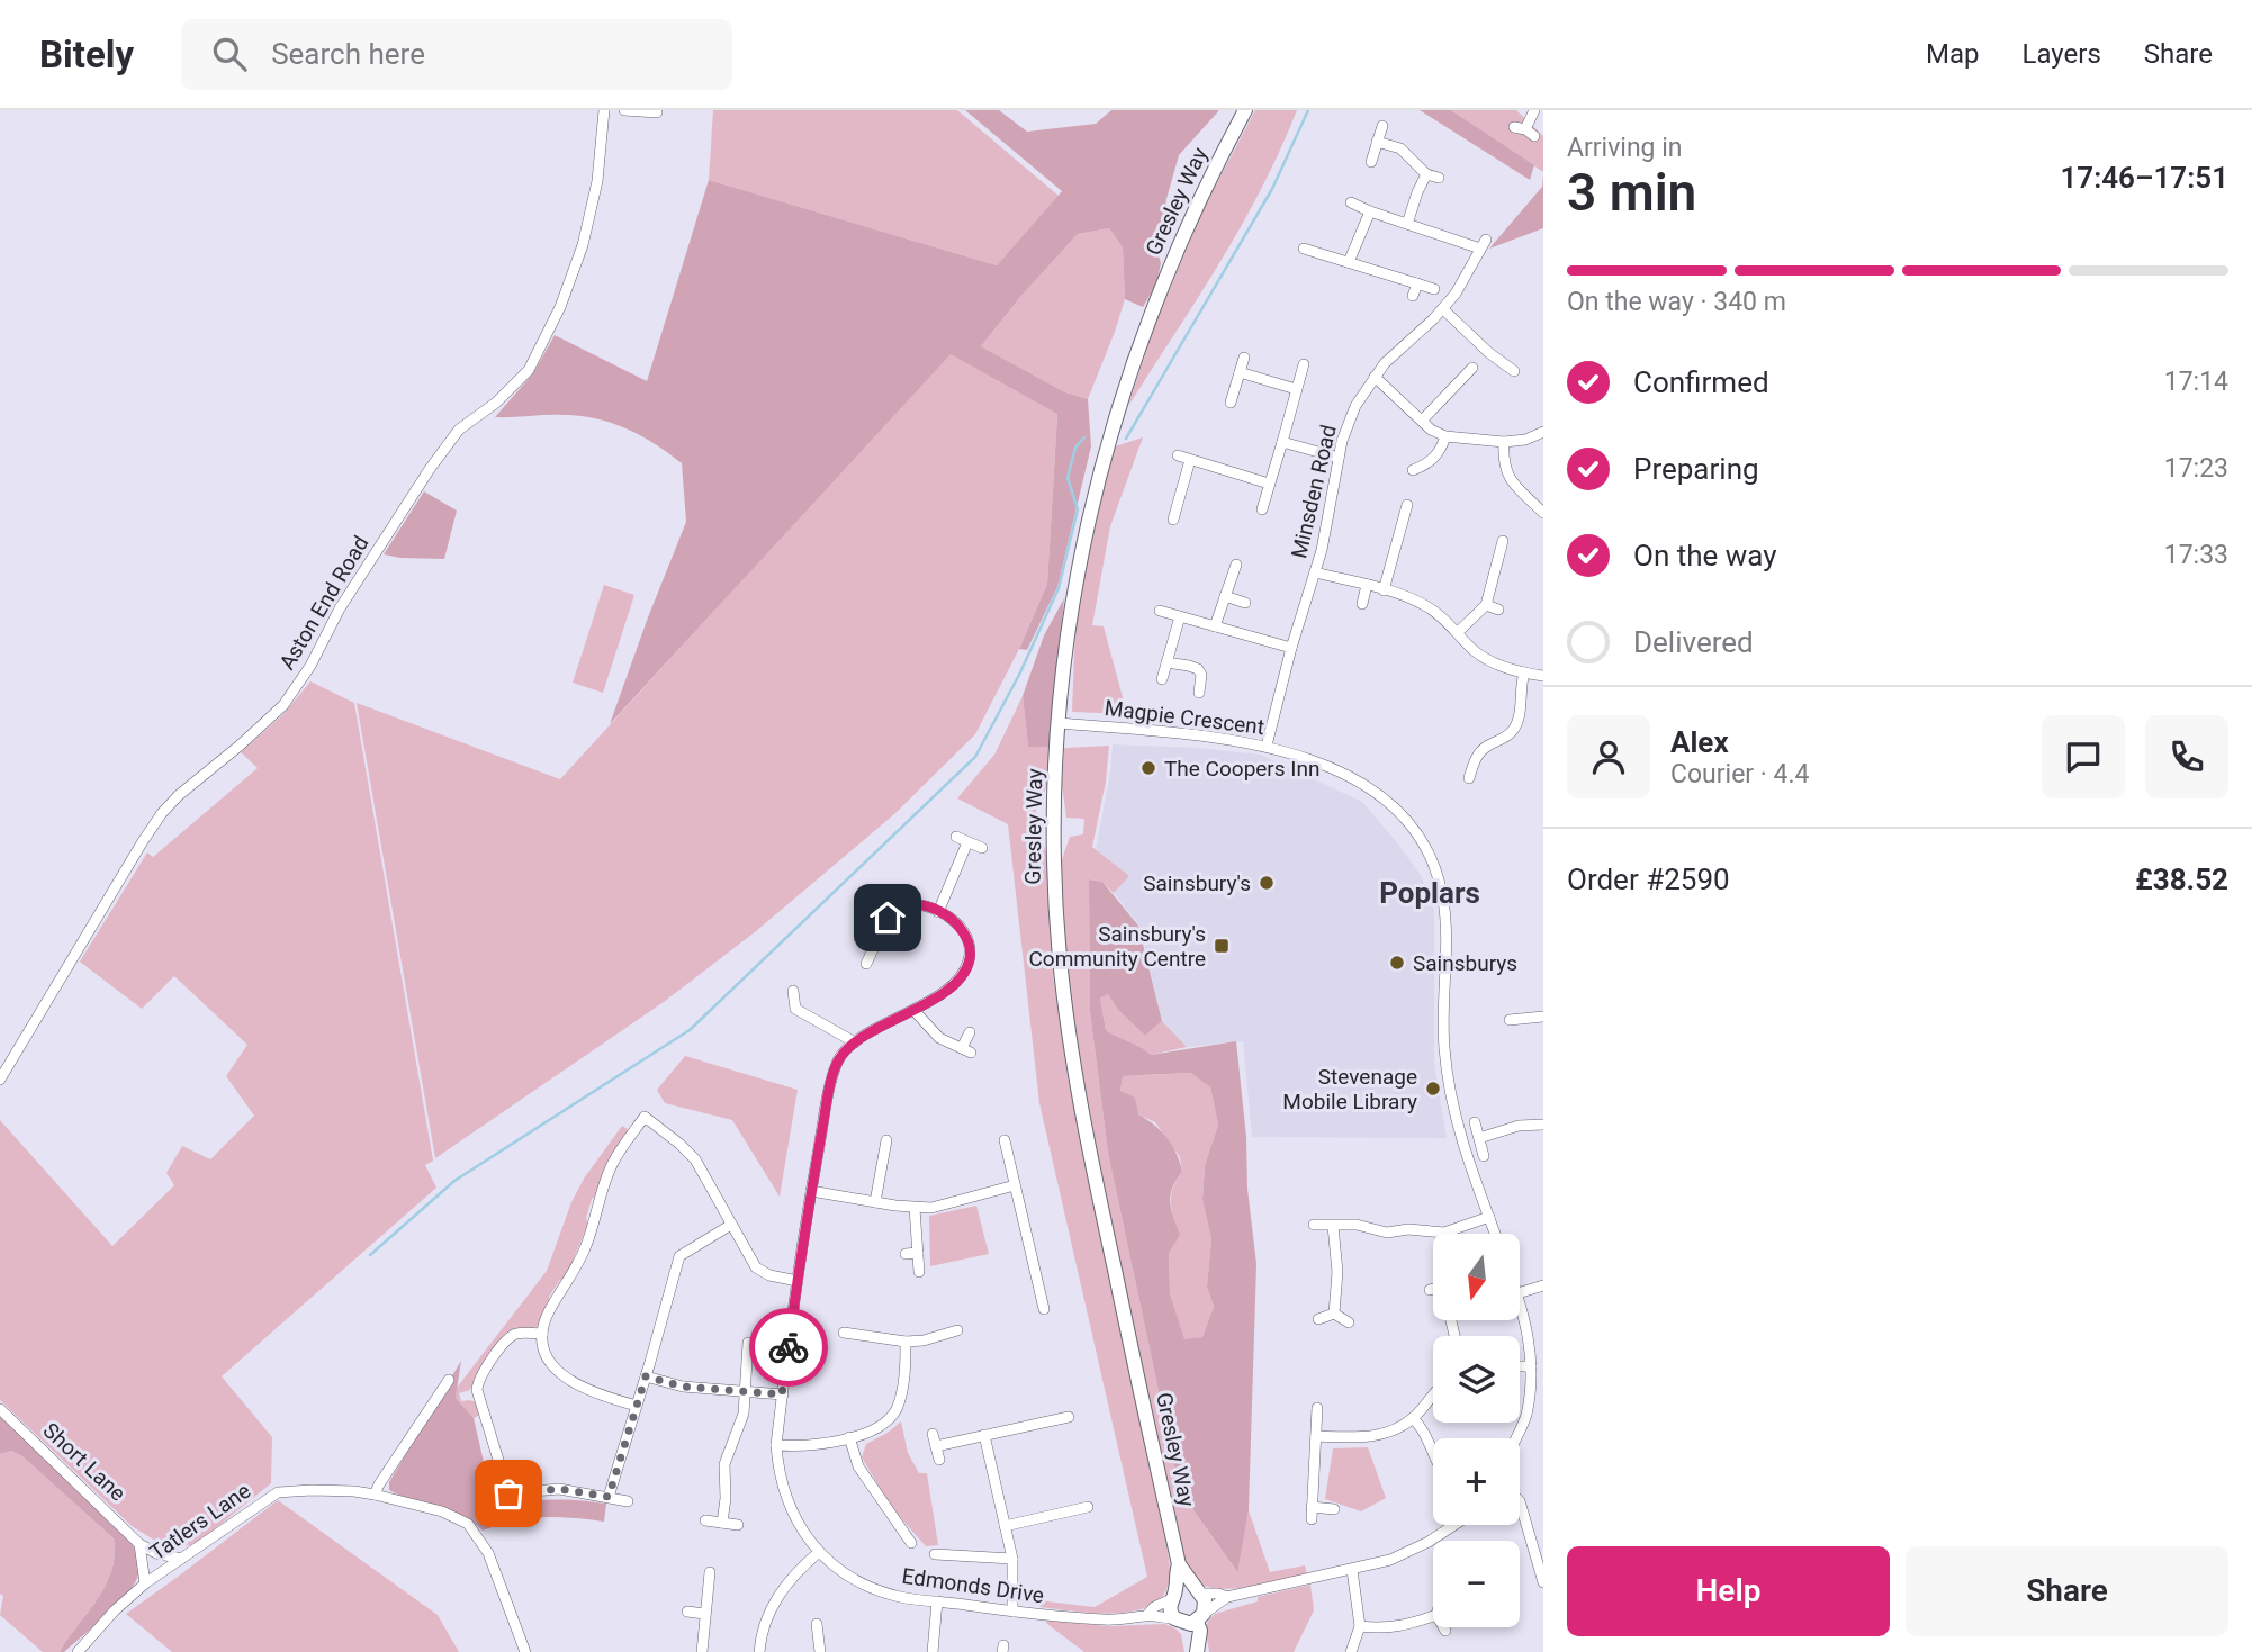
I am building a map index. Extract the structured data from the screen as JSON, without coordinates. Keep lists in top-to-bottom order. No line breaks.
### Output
{"streets":{"street":["Gresley Way","Minsden Road","Aston End Road","Magpie Crescent","Short Lane","Tatlers Lane","Edmonds Drive"]},"crossings":[["Gresley Way","Magpie Crescent"],["Gresley Way","Edmonds Drive"],["Minsden Road","Magpie Crescent"],["Short Lane","Tatlers Lane"]],"districts":["Poplars"],"places":{"other":["The Coopers Inn","Sainsbury's","Sainsburys","Stevenage Mobile Library"],"transit":["Sainsbury's Community Centre"]},"north":"bottom","page":{"header":"Bitely","search":"Search here","nav":["Map","Layers","Share"],"heading":["3 min","Arriving in","17:46–17:51"],"panel":["Alex","Courier · 4.4","Order #2590","£38.52"],"bar":"On the way · 340 m","list":[["Confirmed","17:14"],["Preparing","17:23"],["On the way","17:33"],"Delivered"],"map_buttons":["+","−"],"buttons":["Help","Share"]}}
